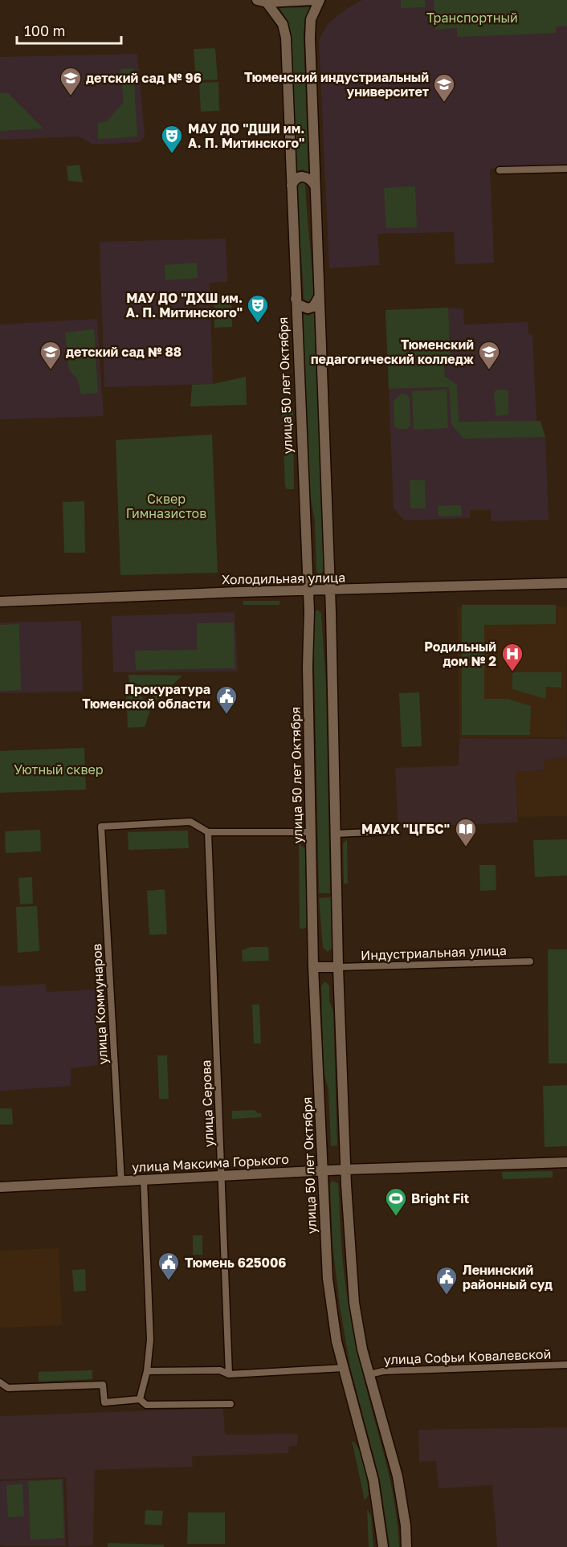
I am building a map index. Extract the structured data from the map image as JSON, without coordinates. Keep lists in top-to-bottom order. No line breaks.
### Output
{"streets":{"main road":["улица 50 лет Октября","Холодильная улица","улица Максима Горького"],"street":["Индустриальная улица","улица Коммунаров","улица Серова","улица Софьи Ковалевской"]},"crossings":[["улица 50 лет Октября","Холодильная улица"],["улица 50 лет Октября","улица Максима Горького"],["улица Коммунаров","улица Серова"],["улица Коммунаров","улица Максима Горького"],["улица Серова","улица Максима Горького"]],"parks":["Транспортный","Сквер Гимназистов","Уютный сквер"],"places":{"school or university":["детский сад № 96","Тюменский индустриальный университет","детский сад № 88","Тюменский педагогический колледж"],"theatre":["МАУ ДО \"ДШИ им. А. П. Митинского\"","МАУ ДО \"ДХШ им. А. П. Митинского\""],"hospital":["Родильный дом № 2"],"public building":["Прокуратура Тюменской области","Тюмень 625006","Ленинский районный суд"],"library":["МАУК \"ЦГБС\""],"sports":["Bright Fit"]},"scale_bar":"100 m"}
